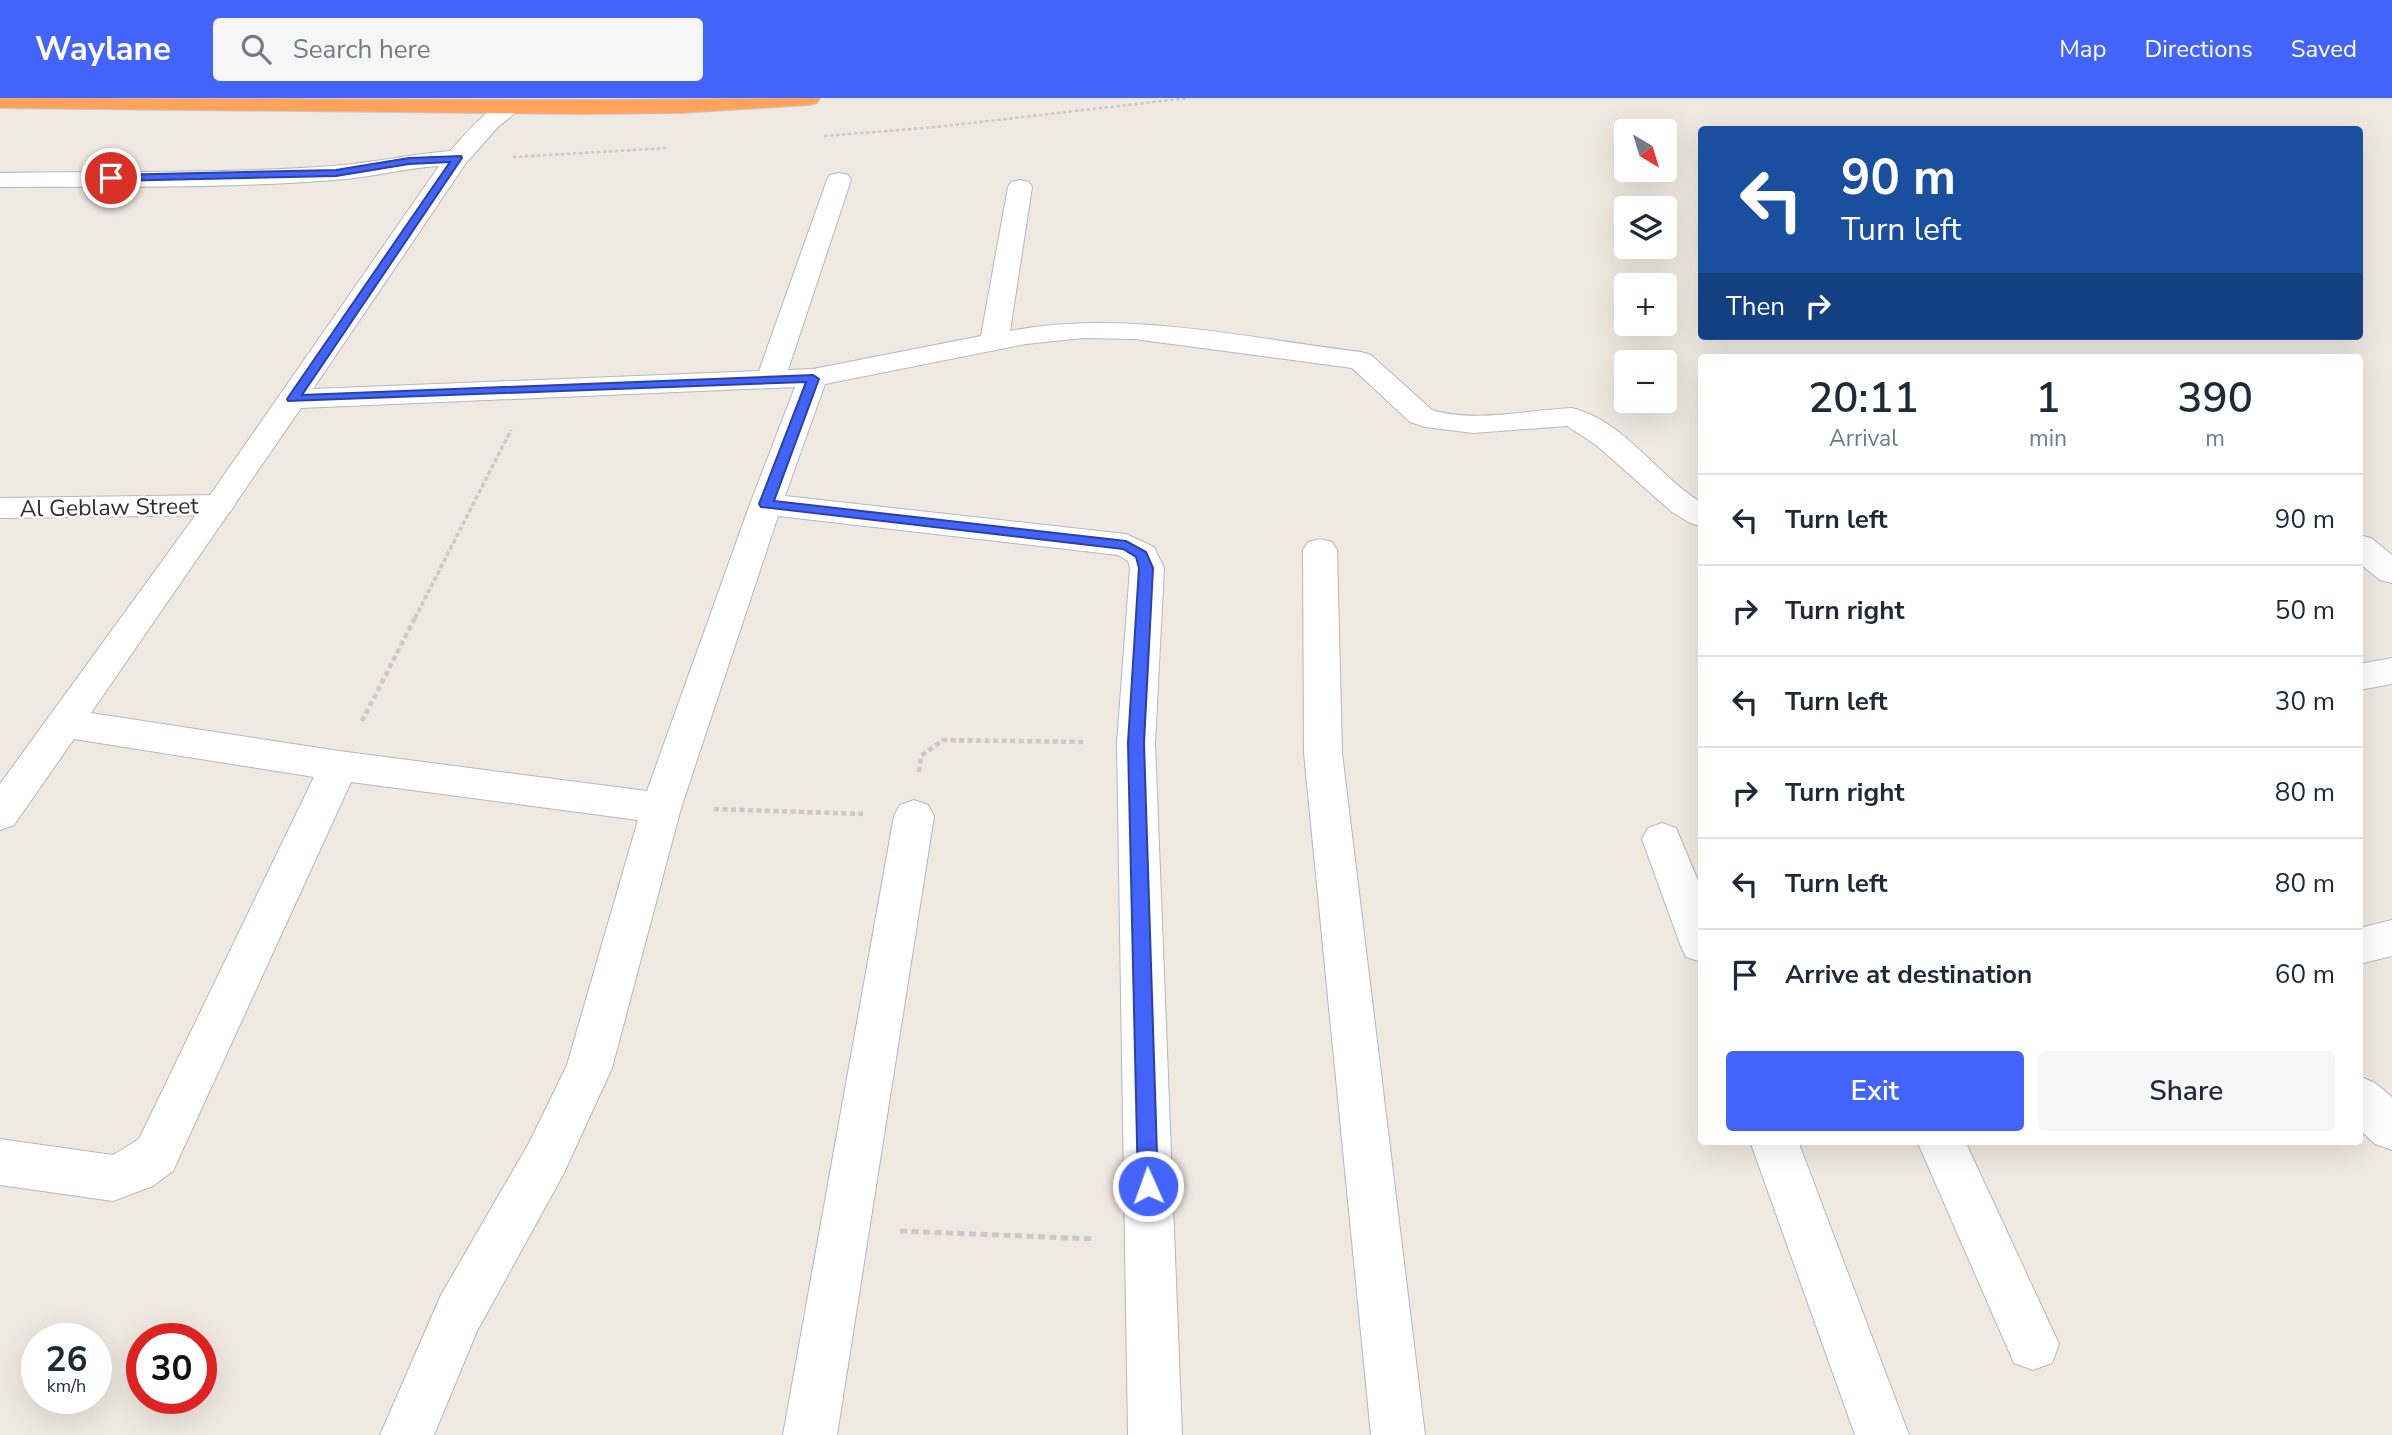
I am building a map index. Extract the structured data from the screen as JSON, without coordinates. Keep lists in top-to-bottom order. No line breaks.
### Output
{"streets":{"street":["Al Geblaw Street"]},"north":"bottom right","page":{"header":"Waylane","search":"Search here","nav":["Map","Directions","Saved"],"map_buttons":["+","−"],"turn":["90 m","Turn left"],"then":"Then","eta":["20:11","Arrival","1","min","390","m"],"list":[{"name":"Turn left","value":"90 m"},{"name":"Turn right","value":"50 m"},{"name":"Turn left","value":"30 m"},{"name":"Turn right","value":"80 m"},{"name":"Turn left","value":"80 m"},{"name":"Arrive at destination","value":"60 m"}],"buttons":["Exit","Share"],"speed":"26 km/h","limit":"30"}}
